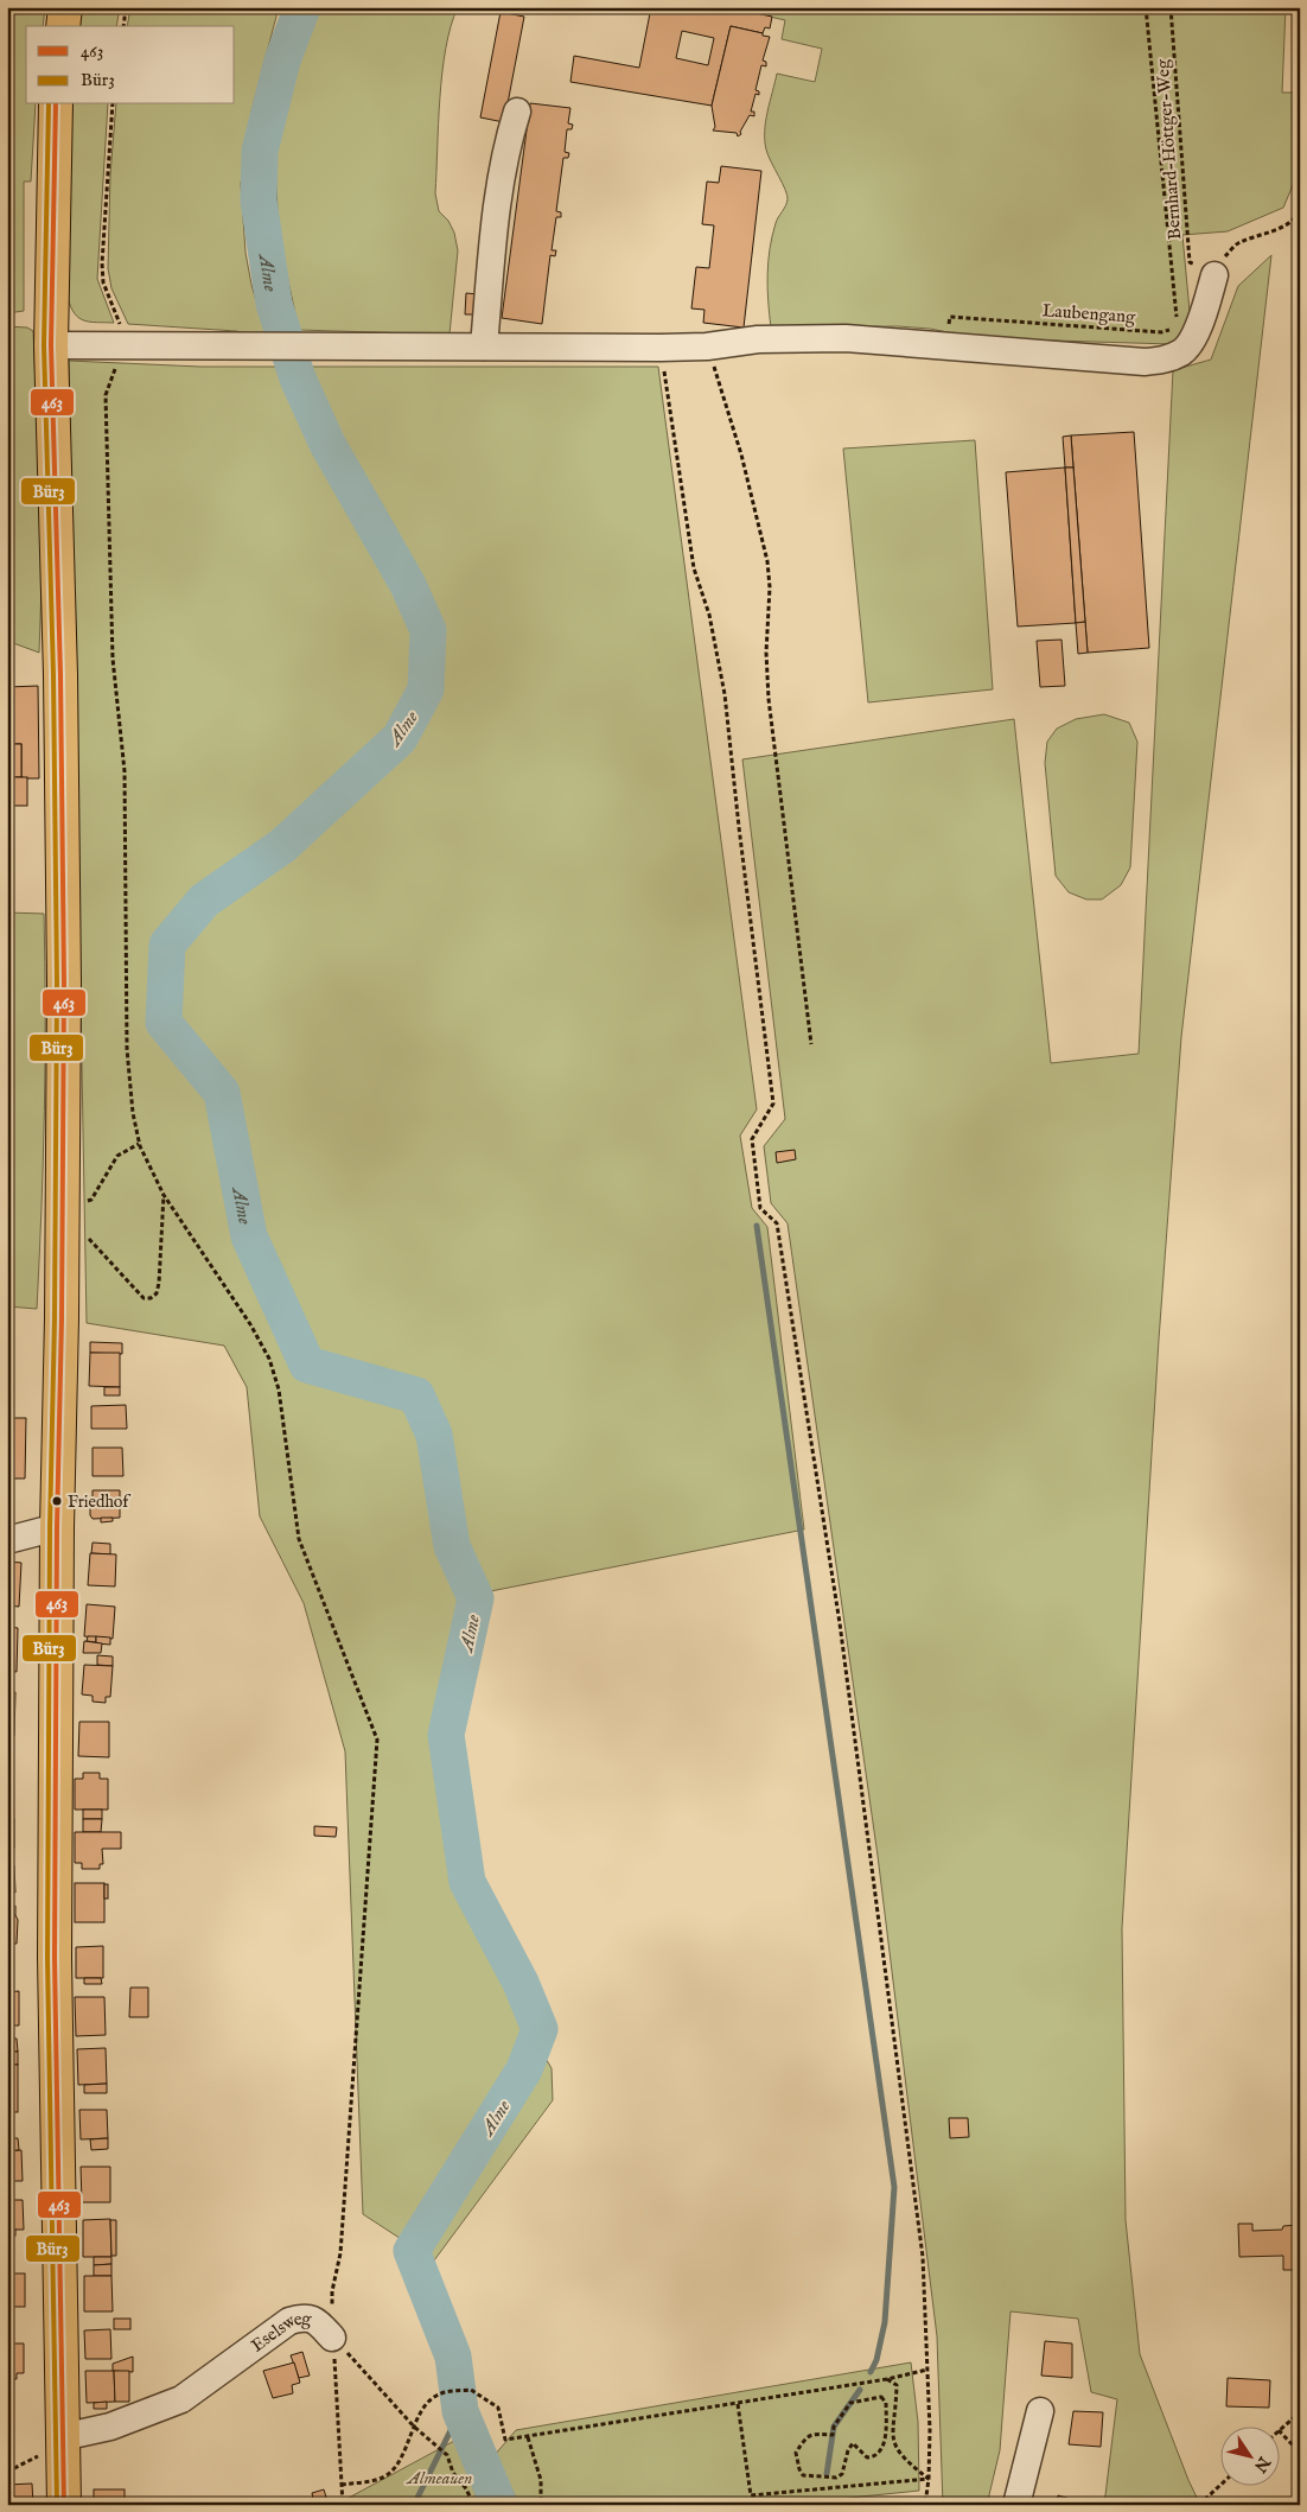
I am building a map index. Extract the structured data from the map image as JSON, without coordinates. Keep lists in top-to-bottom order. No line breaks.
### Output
{"streets":{"street":["Eselsweg"],"path":["Bernhard-Höttger-Weg","Laubengang"]},"water":["Alme"],"parks":["Almeauen"],"places":["Friedhof"],"lines":["transit line 463","transit line Bür3"],"legend":["463","Bür3"],"north":"bottom right"}
